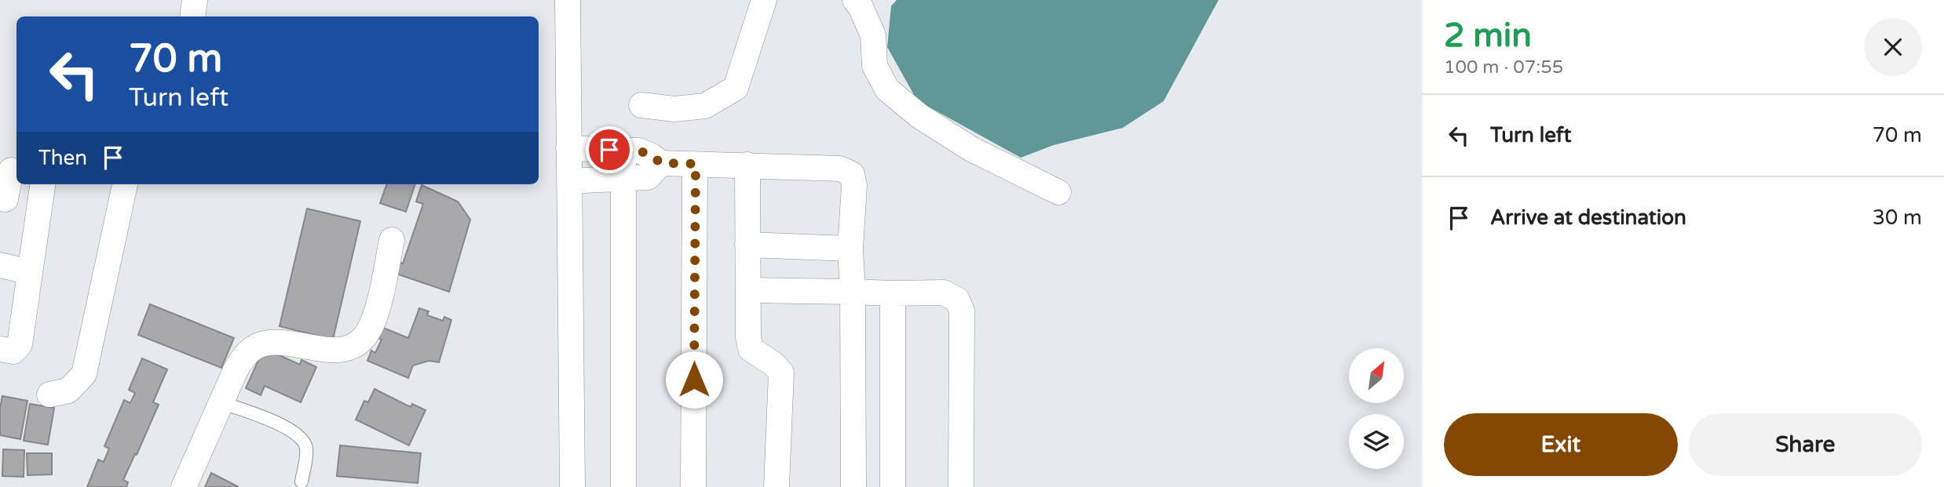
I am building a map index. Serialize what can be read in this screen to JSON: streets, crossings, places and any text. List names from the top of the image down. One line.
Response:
{"north":"top right","page":{"heading":["2 min","100 m · 07:55"],"turn":["70 m","Turn left"],"list":[{"name":"Turn left","value":"70 m"},{"name":"Arrive at destination","value":"30 m"}],"then":"Then","buttons":["Exit","Share"]}}
